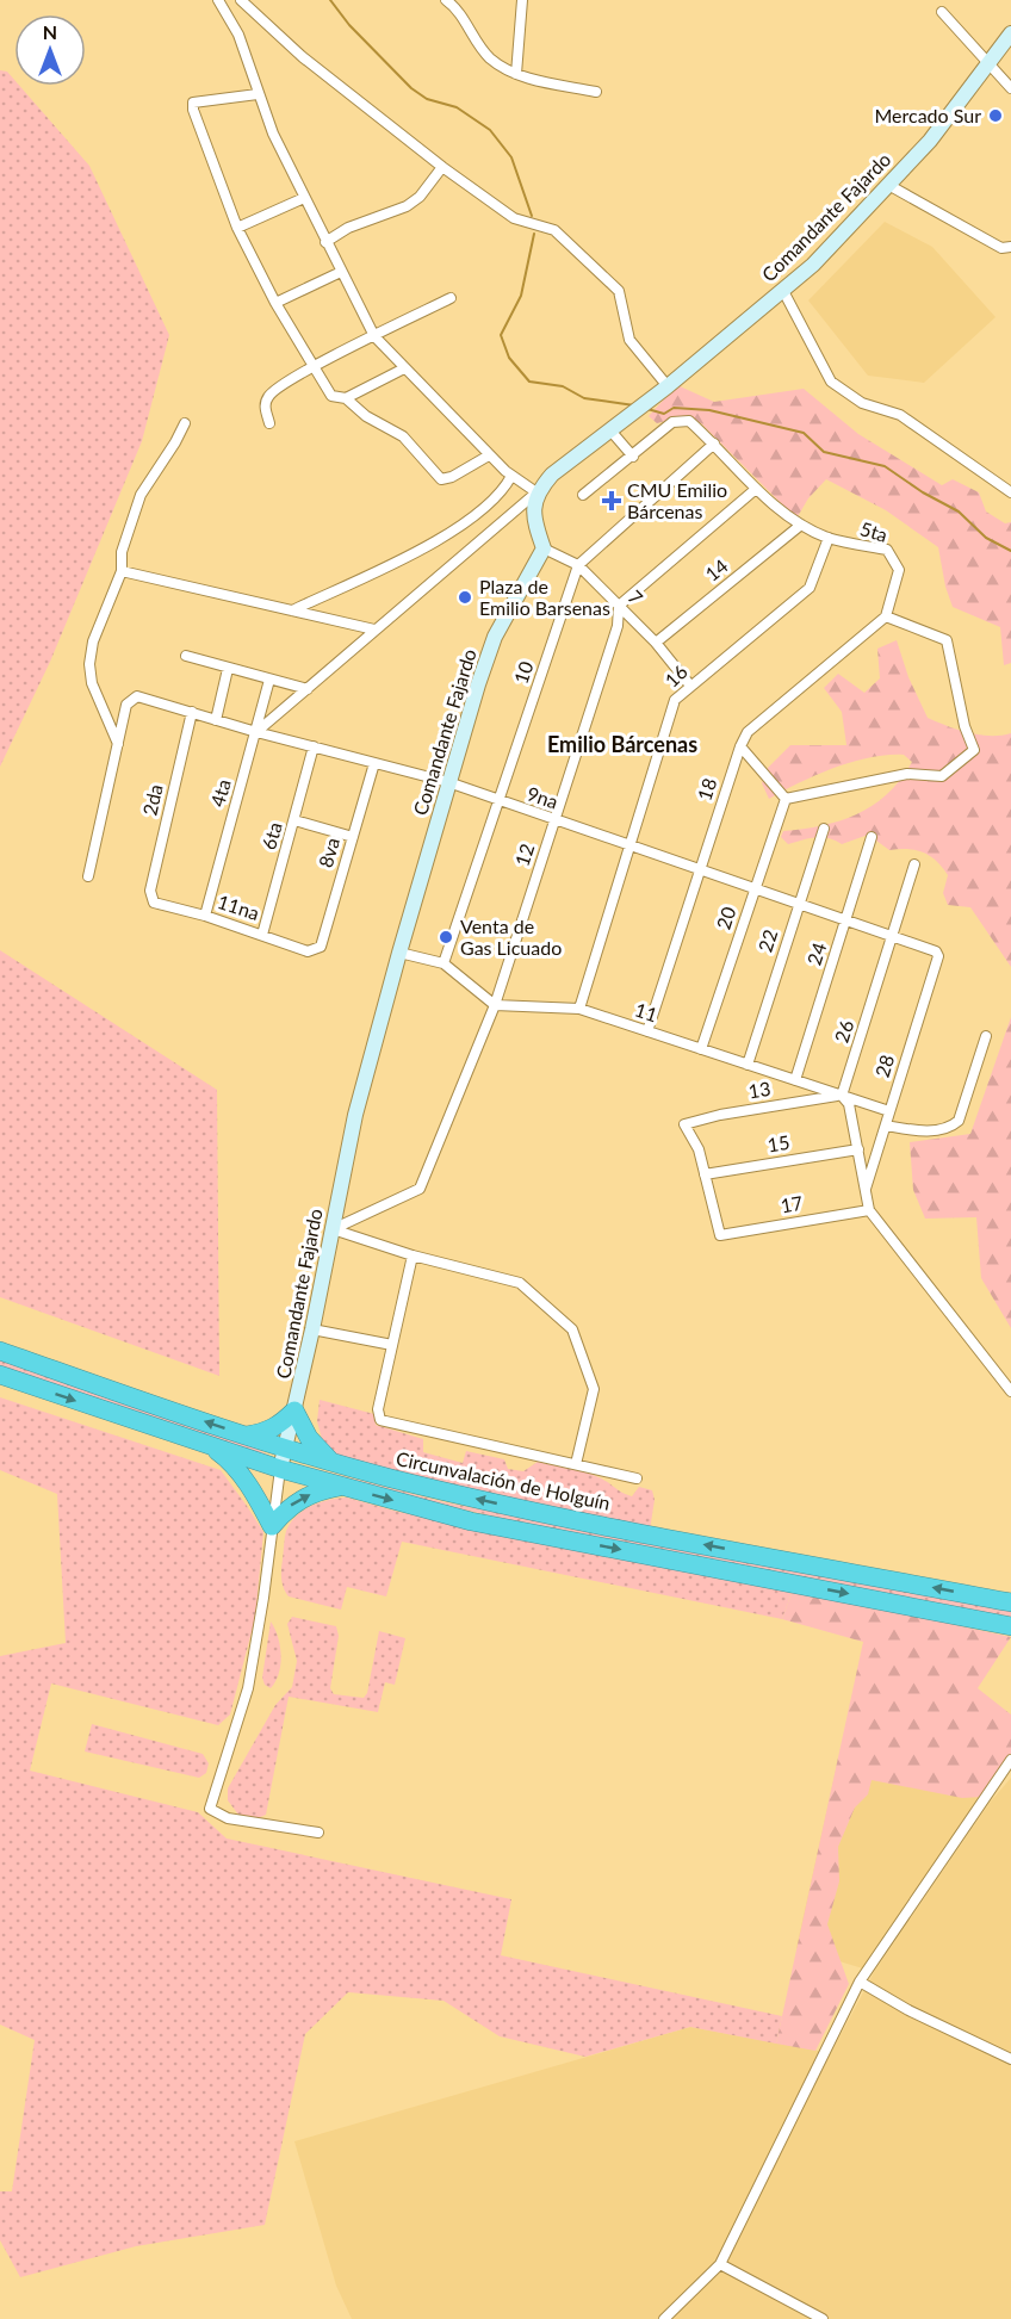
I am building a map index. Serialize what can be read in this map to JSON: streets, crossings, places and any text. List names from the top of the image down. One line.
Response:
{"streets":{"highway":["Circunvalación de Holguín"],"street":["Comandante Fajardo","5ta","14","7","10","16","18","4ta","9na","2da","6ta","8va","12","11na","20","22","24","11","26","28","13","15","17"]},"crossings":[["Comandante Fajardo","7"],["Comandante Fajardo","9na"],["Comandante Fajardo","12"],["Comandante Fajardo","Circunvalación de Holguín"],["5ta","14"],["5ta","10"],["5ta","16"],["5ta","18"],["14","7"],["7","10"],["7","16"],["7","12"],["10","9na"],["16","9na"],["16","11"],["18","9na"],["18","11"],["4ta","9na"],["4ta","11na"],["9na","2da"],["9na","6ta"],["9na","8va"],["9na","12"],["9na","20"],["9na","22"],["9na","24"],["9na","26"],["9na","28"],["2da","11na"],["6ta","11na"],["8va","11na"],["12","11"],["20","11"],["22","11"],["24","11"],["11","26"],["11","28"],["11","13"],["26","13"],["13","15"],["13","17"],["15","17"]],"districts":["Emilio Bárcenas"],"places":{"other":["Mercado Sur","Plaza de Emilio Barsenas","Venta de Gas Licuado"],"health":["CMU Emilio Bárcenas"]},"north":"top"}
